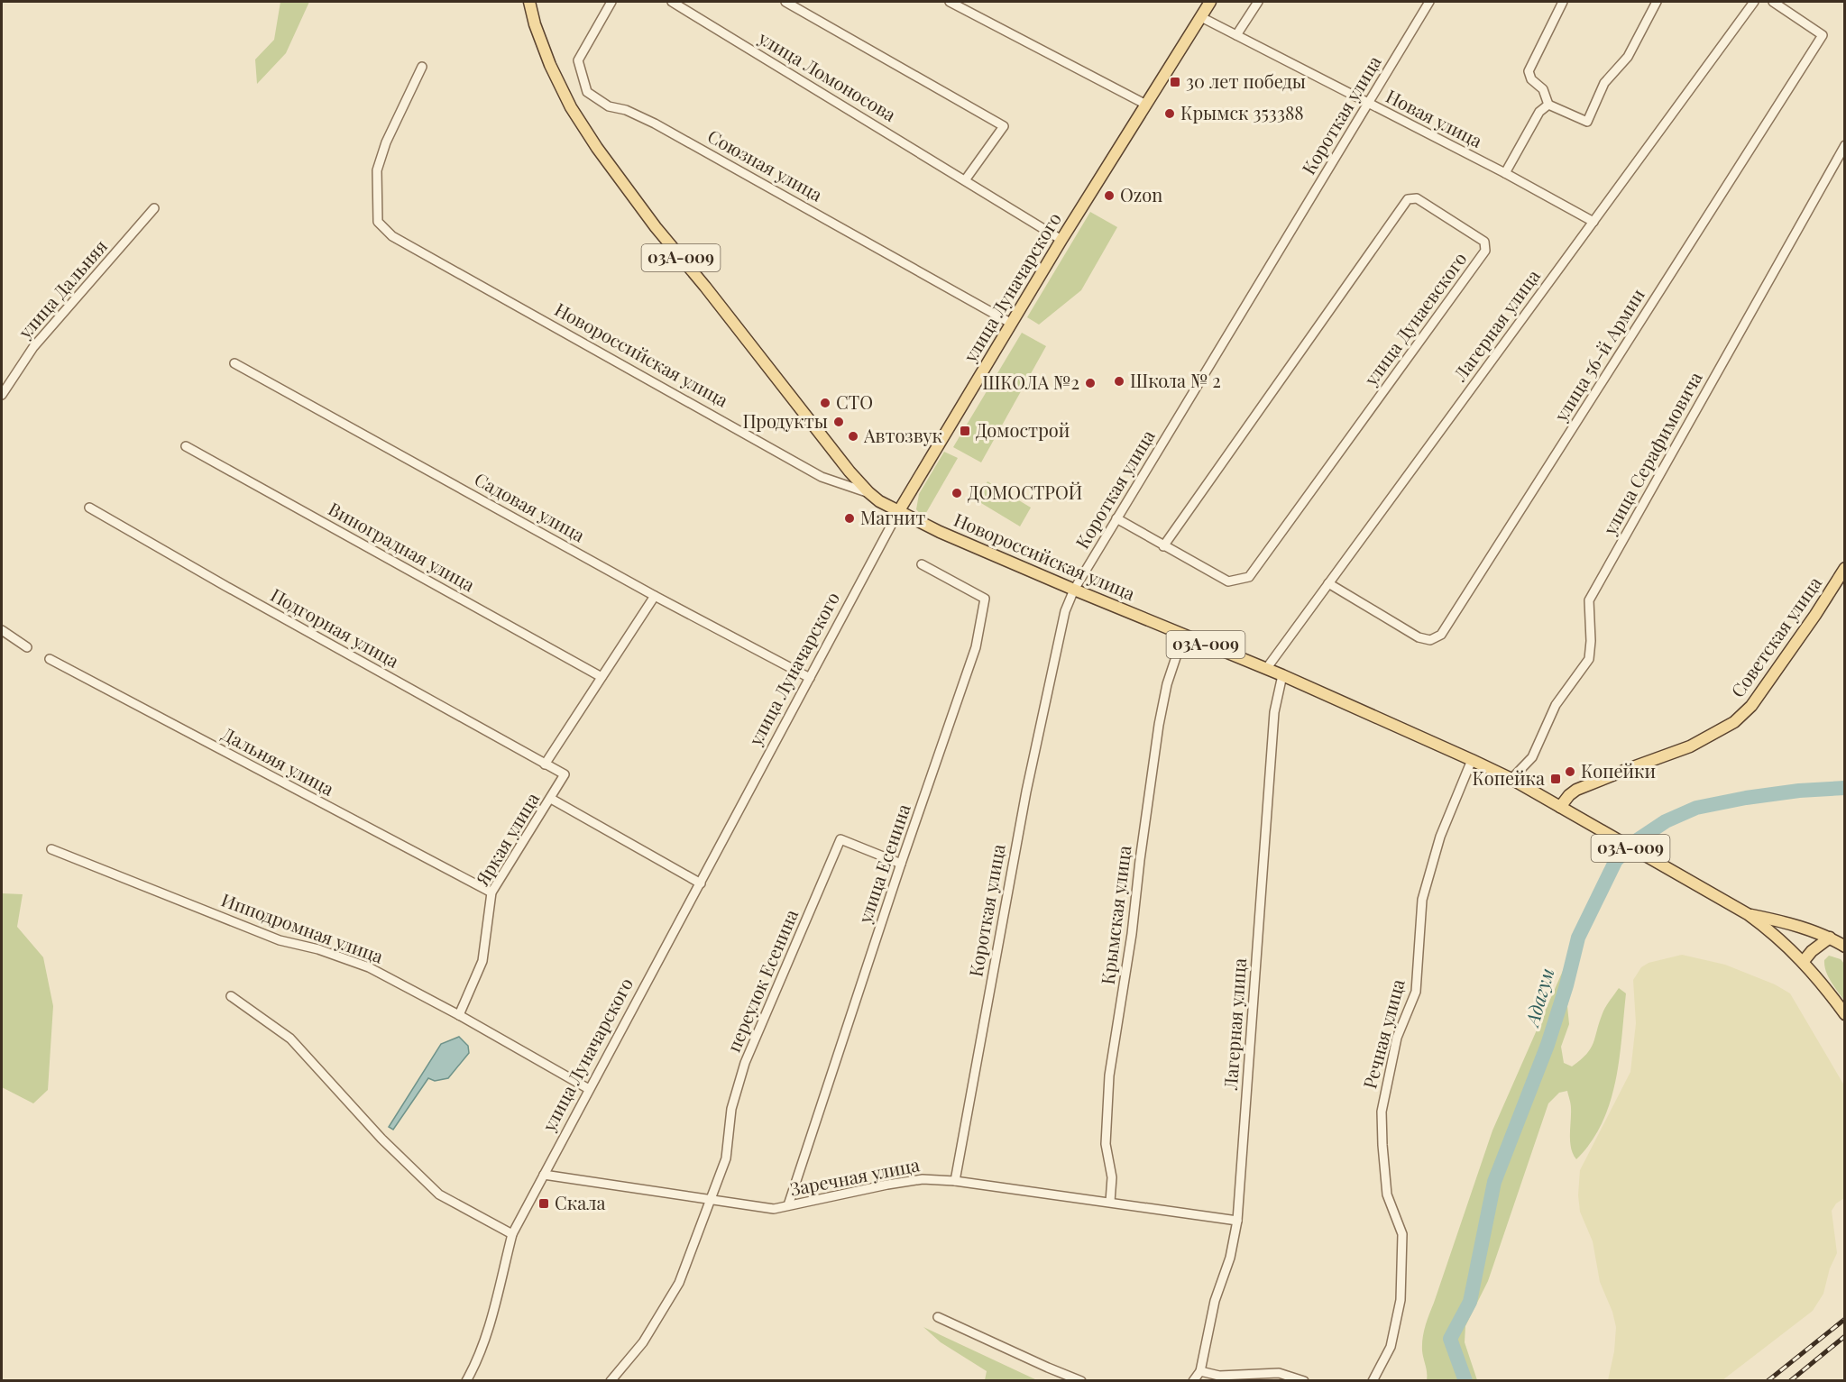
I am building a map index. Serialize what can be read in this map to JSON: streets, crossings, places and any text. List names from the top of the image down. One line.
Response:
{"streets":{"main road":["03А-009","улица Луначарского","Новороссийская улица","Советская улица"],"street":["улица Ломоносова","Короткая улица","Новая улица","Союзная улица","улица Дальняя","улица Дунаевского","Лагерная улица","улица 56-й Армии","улица Серафимовича","Садовая улица","Виноградная улица","Подгорная улица","Дальняя улица","Яркая улица","улица Есенина","Крымская улица","Ипподромная улица","переулок Есенина","Речная улица","Заречная улица"]},"crossings":[["улица Ломоносова","улица Луначарского"],["Короткая улица","Новая улица"],["Короткая улица","Новороссийская улица"],["Короткая улица","Заречная улица"],["Новая улица","улица Луначарского"],["Новая улица","Лагерная улица"],["Союзная улица","улица Луначарского"],["03А-009","Новороссийская улица"],["улица Луначарского","Новороссийская улица"],["улица Луначарского","Садовая улица"],["улица Луначарского","Ипподромная улица"],["улица Луначарского","Заречная улица"],["Лагерная улица","Новороссийская улица"],["Лагерная улица","улица 56-й Армии"],["Лагерная улица","Заречная улица"],["Новороссийская улица","улица Серафимовича"],["Новороссийская улица","Советская улица"],["Новороссийская улица","Крымская улица"],["Новороссийская улица","Речная улица"],["Подгорная улица","Яркая улица"],["Дальняя улица","Яркая улица"],["Яркая улица","Ипподромная улица"],["улица Есенина","переулок Есенина"],["улица Есенина","Заречная улица"],["Крымская улица","Заречная улица"],["переулок Есенина","Заречная улица"]],"water":["Адагум"],"places":{"transit":["30 лет победы","Домострой","Копейка","Скала"],"other":["Крымск 353388","Ozon","Школа № 2","ШКОЛА №2","СТО","Продукты","Автозвук","ДОМОСТРОЙ","Магнит","Копейки"]}}
